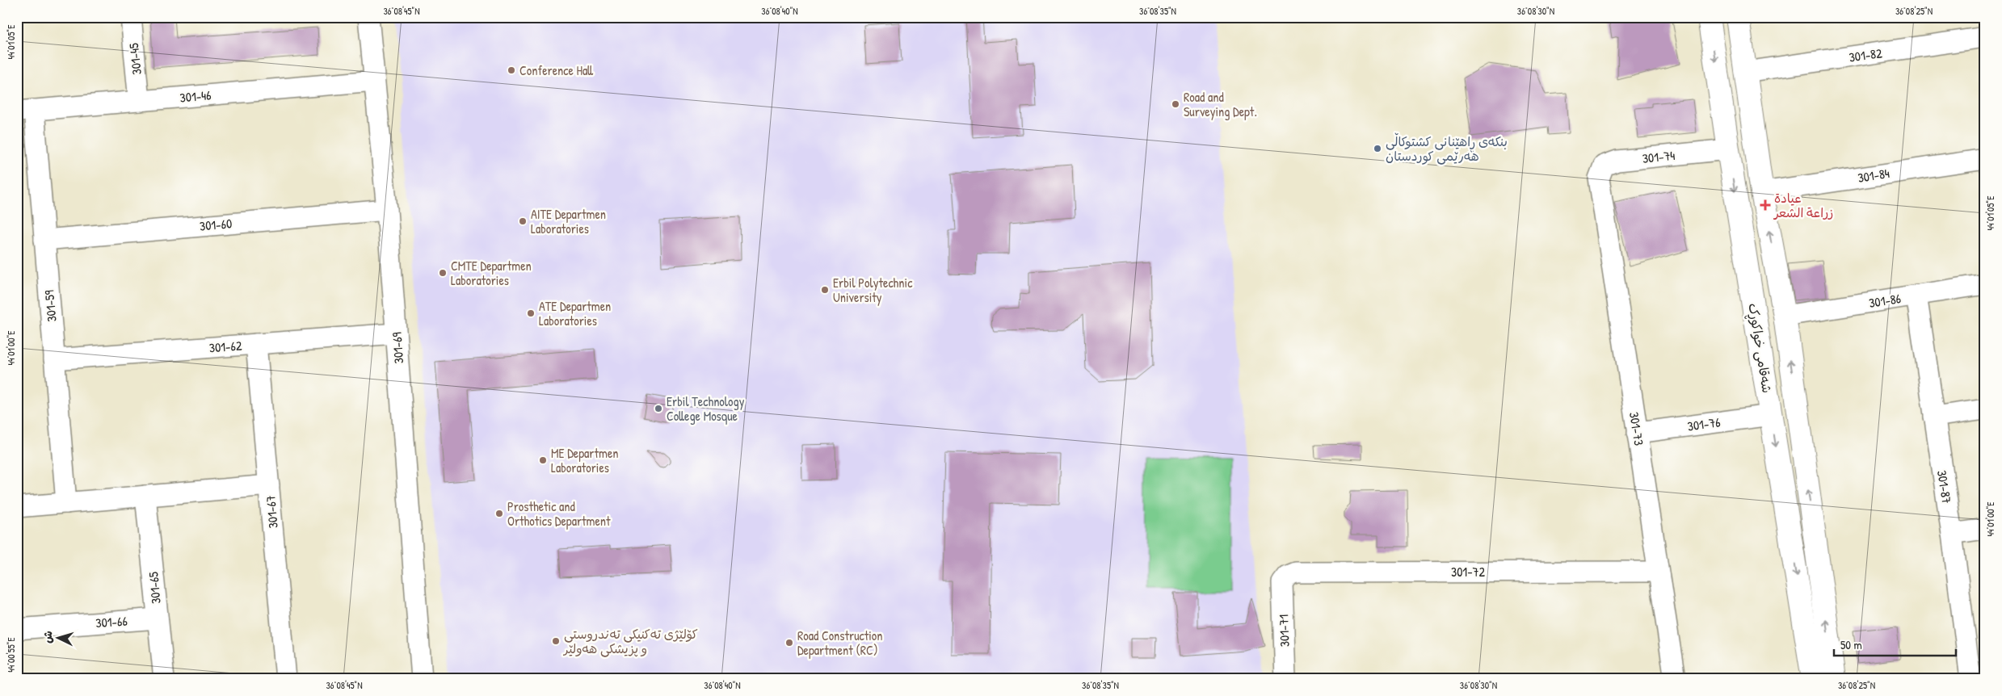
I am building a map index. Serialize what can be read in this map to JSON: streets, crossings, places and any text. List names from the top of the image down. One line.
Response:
{"streets":{"main road":["شەقامی خواکوڕک"],"street":["301-82","301-45","301-46","301-74","301-84","301-60","301-86","301-59","301-62","301-69","301-76","301-73","301-87","301-67","301-72","301-65","301-66","301-71"]},"crossings":[["301-82","شەقامی خواکوڕک"],["301-45","301-46"],["301-46","301-59"],["301-46","301-69"],["301-74","شەقامی خواکوڕک"],["301-74","301-73"],["301-84","شەقامی خواکوڕک"],["301-60","301-59"],["301-60","301-69"],["301-86","شەقامی خواکوڕک"],["301-86","301-87"],["301-59","301-62"],["301-62","301-69"],["301-62","301-67"],["شەقامی خواکوڕک","301-76"],["301-76","301-73"],["301-73","301-72"],["301-72","301-71"],["301-65","301-66"]],"places":{"other":["Conference Hall","Road and Surveying Dept.","بنکەی ڕاهێنانی کشتوکاڵی هەرێمی کوردستان","AITE Departmen Laboratories","CMTE Departmen Laboratories","Erbil Polytechnic University","ATE Departmen Laboratories","Erbil Technology College Mosque","ME Departmen Laboratories","Prosthetic and Orthotics Department","کۆلێژی تەکنیکی تەندروستی و پزیشکی هەولێر","Road Construction Department (RC)"],"health":["عيادة زراعة الشعر"]},"scale_bar":"50 m","north":"left","coordinates":["36°08'45\"N","36°08'40\"N","36°08'35\"N","36°08'30\"N","36°08'25\"N","44°01'05\"E","44°01'00\"E","44°00'55\"E"]}
